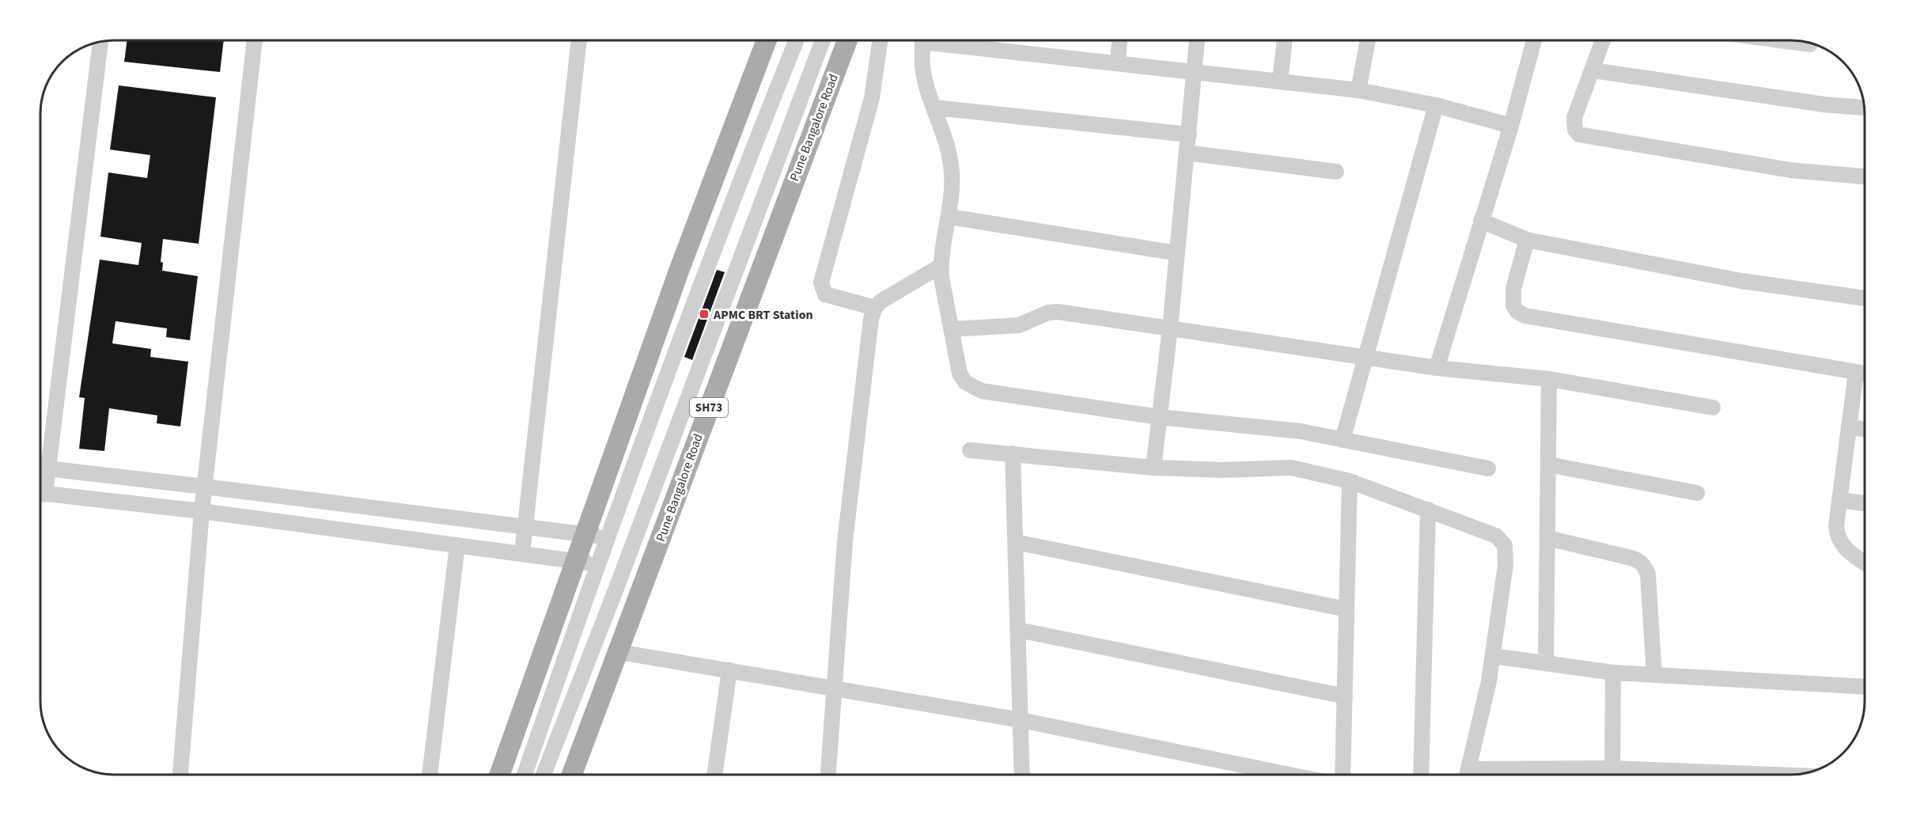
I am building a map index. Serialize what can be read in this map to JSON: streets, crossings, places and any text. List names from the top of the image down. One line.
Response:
{"streets":{"main road":["Pune Bangalore Road","SH73"]},"places":{"transit":["APMC BRT Station"]}}
